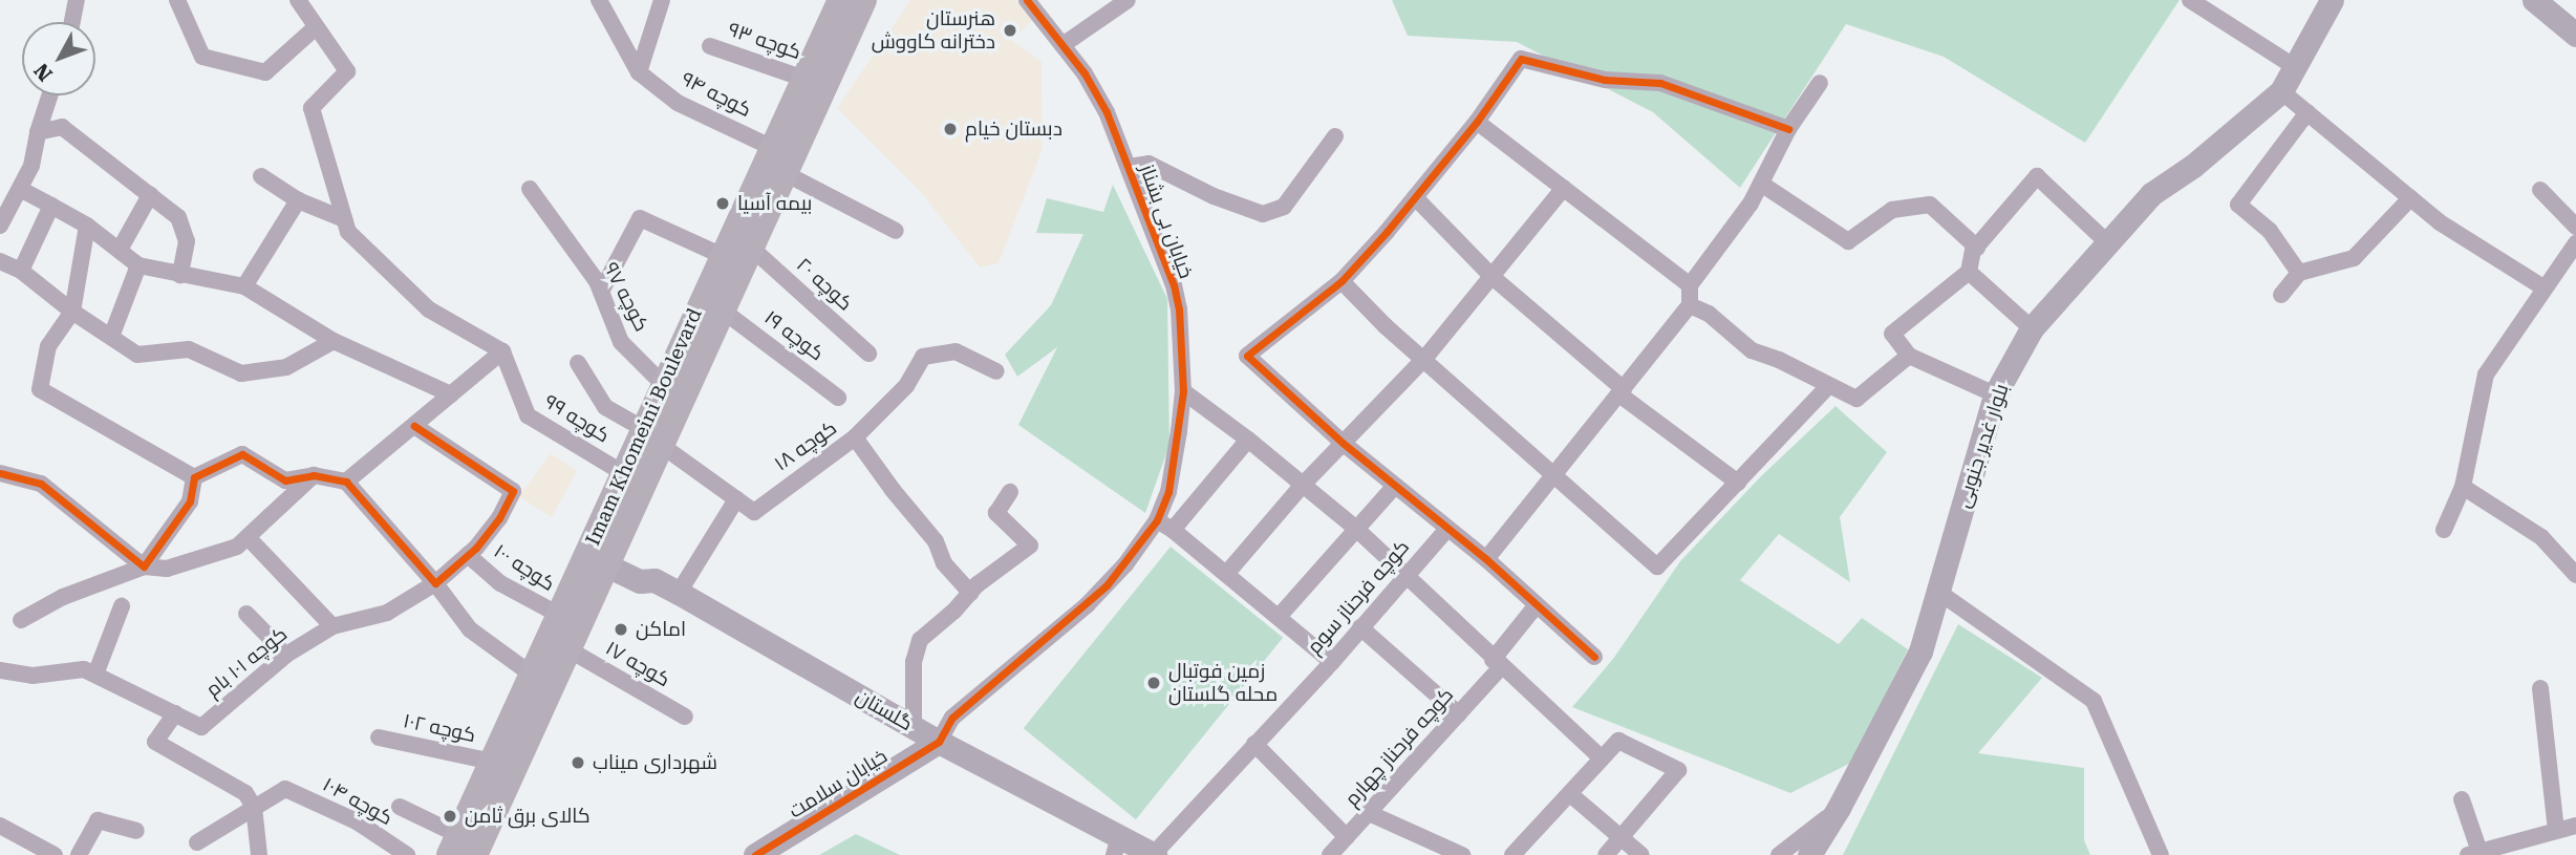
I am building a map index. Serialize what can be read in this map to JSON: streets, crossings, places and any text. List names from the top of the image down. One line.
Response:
{"streets":{"main road":["Imam Khomeini Boulevard","بلوار غدیر جنوبی","گلستان","خیابان سلامت"],"street":["کوچه ۹۳","کوچه ۹۴","خیابان بی بشناز","کوچه ۲۰","کوچه ۹۷","کوچه ۱۹","کوچه ۹۹","کوچه ۱۸","کوچه ۱۰۰","کوچه فرحناز سوم","کوچه ۱۰۱ بام","کوچه ۱۷","کوچه ۱۰۲","کوچه فرحناز چهارم","کوچه ۱۰۴"]},"crossings":[["کوچه ۹۳","Imam Khomeini Boulevard"],["کوچه ۹۴","Imam Khomeini Boulevard"],["خیابان بی بشناز","گلستان"],["خیابان بی بشناز","خیابان سلامت"],["کوچه ۲۰","Imam Khomeini Boulevard"],["کوچه ۹۷","Imam Khomeini Boulevard"],["کوچه ۱۹","Imam Khomeini Boulevard"],["کوچه ۹۹","Imam Khomeini Boulevard"],["Imam Khomeini Boulevard","کوچه ۱۸"],["Imam Khomeini Boulevard","کوچه ۱۰۰"],["Imam Khomeini Boulevard","کوچه ۱۷"],["Imam Khomeini Boulevard","گلستان"],["Imam Khomeini Boulevard","کوچه ۱۰۲"],["کوچه ۱۰۰","کوچه ۱۰۱ بام"],["کوچه فرحناز سوم","گلستان"],["گلستان","خیابان سلامت"]],"places":["هنرستان دخترانه کاووش","دبستان خیام","بیمه آسیا","اماکن","زمین فوتبال محله گلستان","شهرداری میناب","کالای برق ثامن"],"north":"bottom left"}
